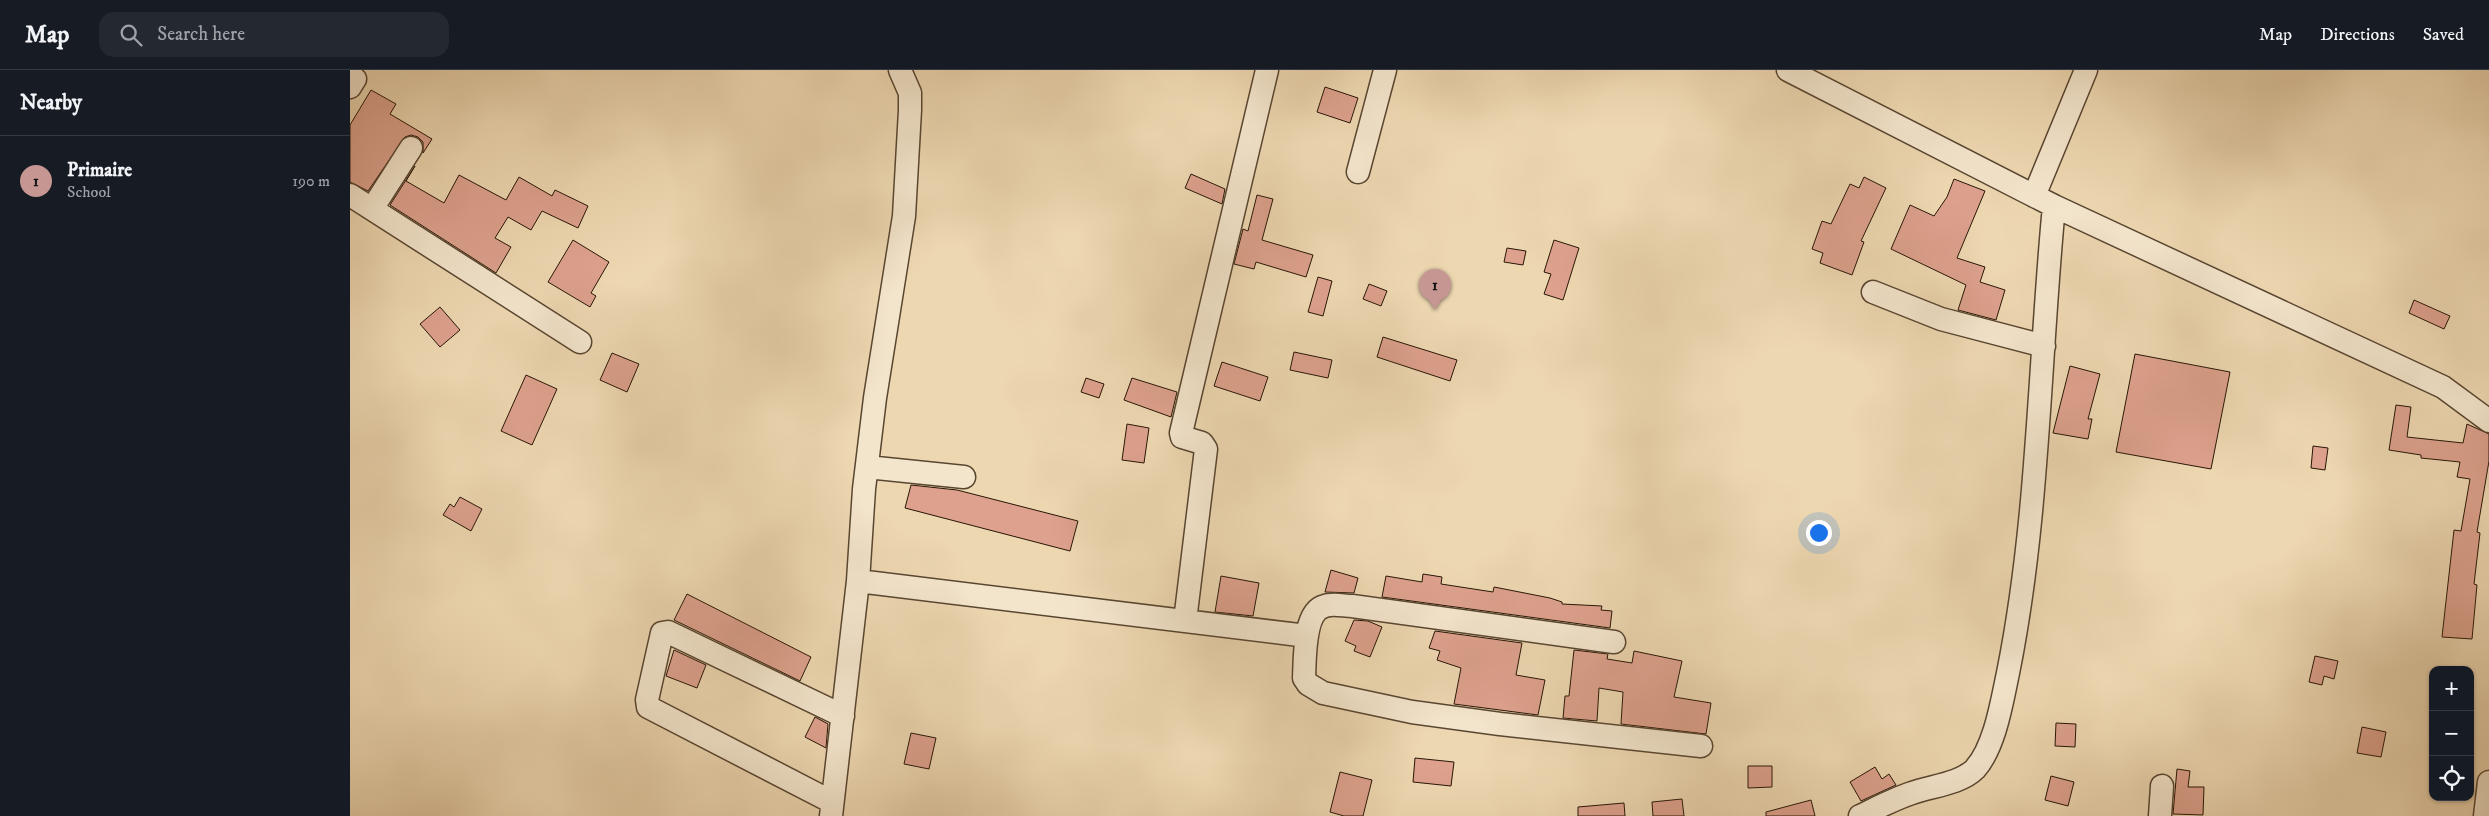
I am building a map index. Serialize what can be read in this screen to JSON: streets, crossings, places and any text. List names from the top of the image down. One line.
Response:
{"page":{"header":"Map","search":"Search here","nav":["Map","Directions","Saved"],"heading":"Nearby","list":[{"mark":"1","name":"Primaire","note":"School","value":"190 m"}],"pins":"1","map_buttons":["+","−"]}}
